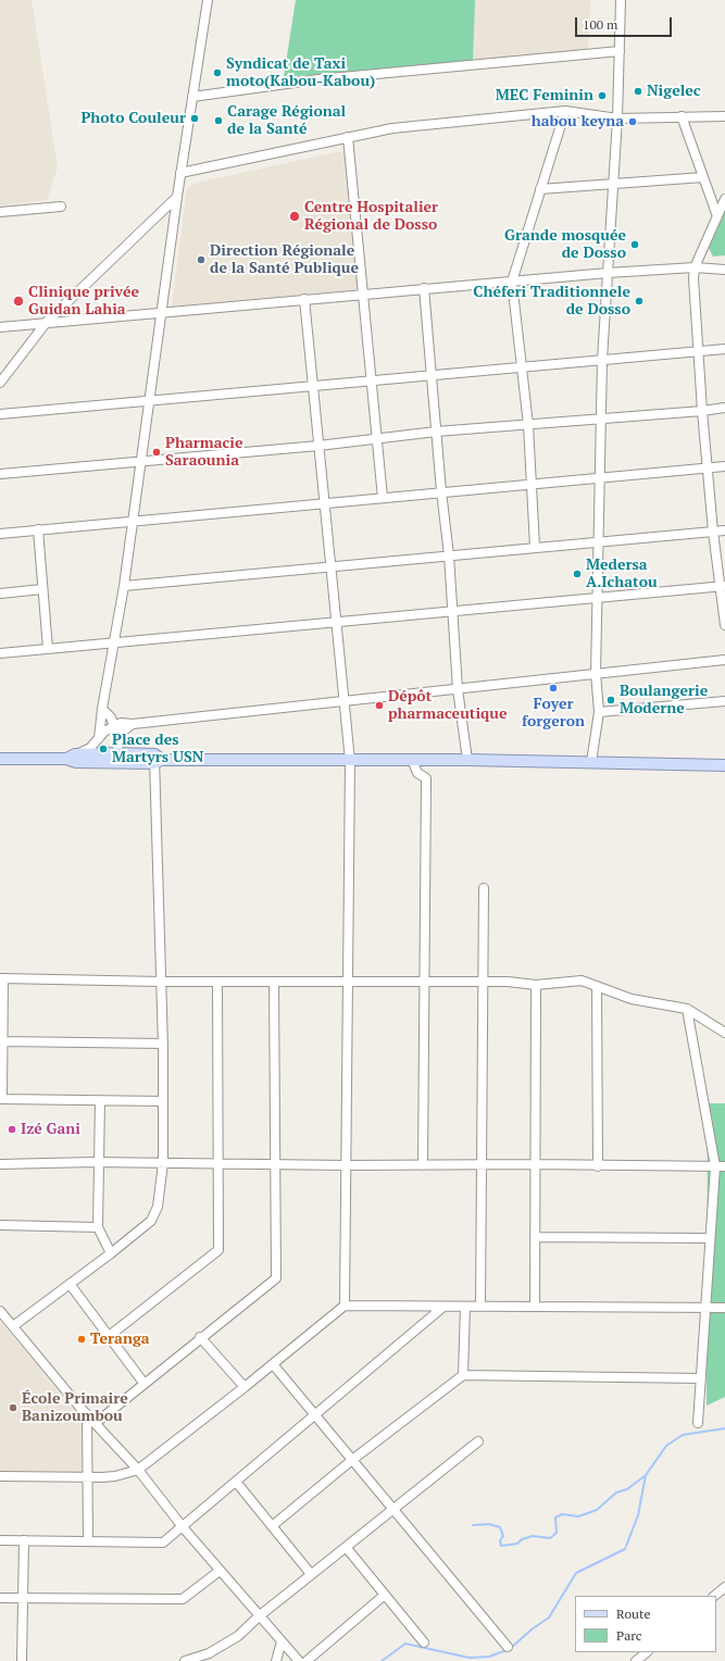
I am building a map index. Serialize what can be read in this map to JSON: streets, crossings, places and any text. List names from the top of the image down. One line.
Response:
{"places":["Syndicat de Taxi moto(Kabou-Kabou)","Nigelec","MEC Feminin","Photo Couleur","Carage Régional de la Santé","habou keyna","Centre Hospitalier Régional de Dosso","Grande mosquée de Dosso","Direction Régionale de la Santé Publique","Clinique privée Guidan Lahia","Chéferi Traditionnele de Dosso","Pharmacie Saraounia","Medersa A.Ichatou","Foyer forgeron","Boulangerie Moderne","Dépôt pharmaceutique","Place des Martyrs USN","Izé Gani","Teranga","École Primaire Banizoumbou"],"legend":["Route","Parc"],"scale_bar":"100 m"}
